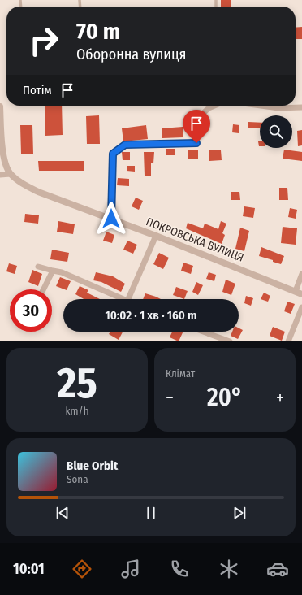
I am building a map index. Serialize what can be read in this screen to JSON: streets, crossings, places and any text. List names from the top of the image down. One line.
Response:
{"streets":{"street":["ПОКРОВСЬКА ВУЛИЦЯ"]},"page":{"turn":["70 m","Оборонна вулиця"],"then":"Потім","limit":"30","trip":"10:02 · 1 хв · 160 m","tile":[["25","km/h"],"Клімат"],"heat":["−","20°","+"],"song":["Blue Orbit","Sona"],"tabs":"10:01"}}
